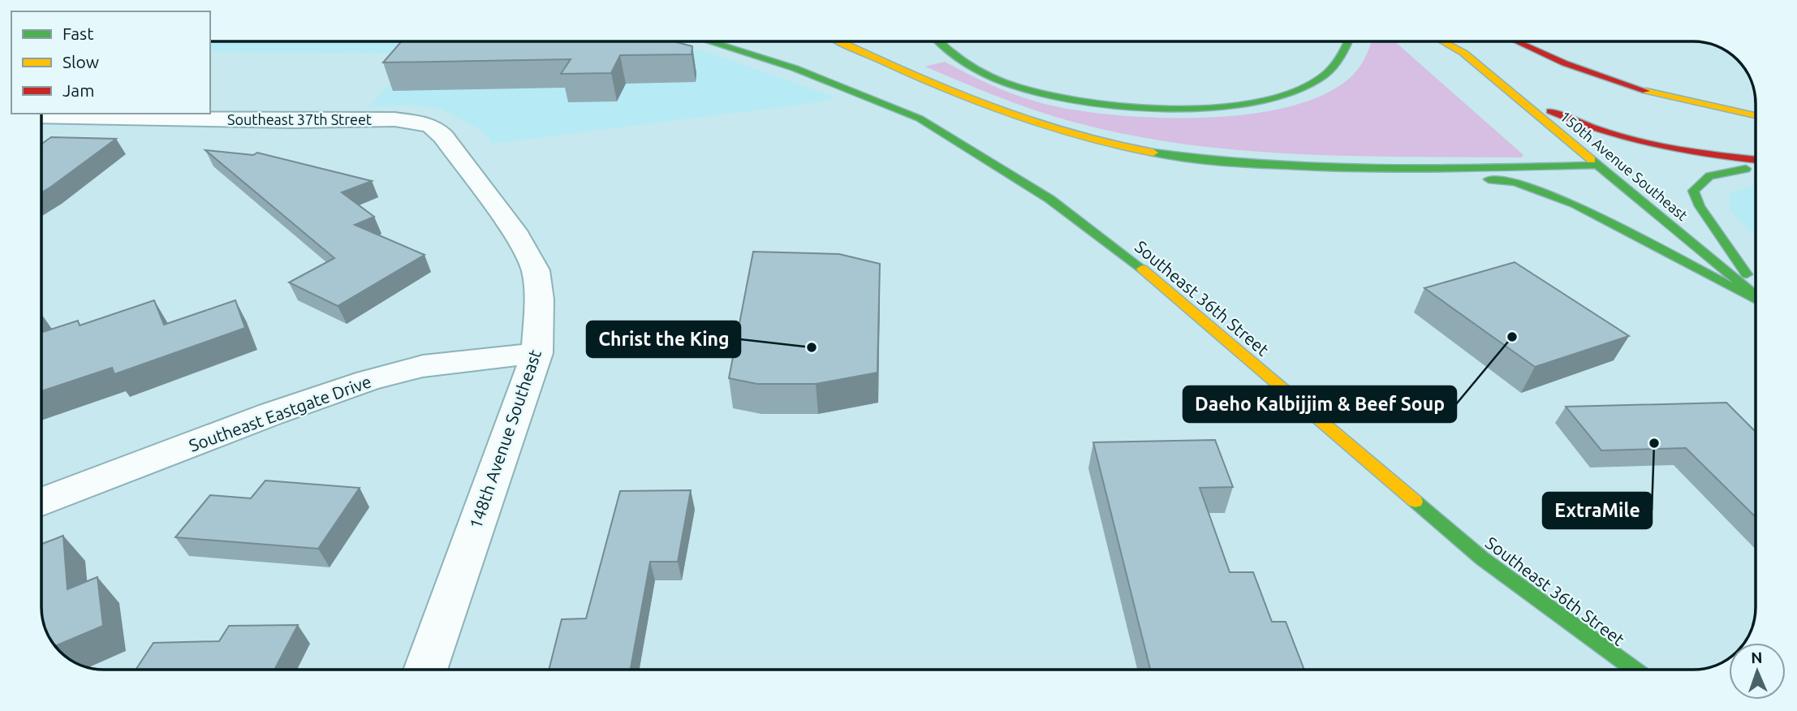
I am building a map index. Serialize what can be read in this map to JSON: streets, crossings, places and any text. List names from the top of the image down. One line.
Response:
{"streets":{"main road":["150th Avenue Southeast","Southeast 36th Street"],"street":["Southeast 37th Street","Southeast Eastgate Drive","148th Avenue Southeast"]},"crossings":[["Southeast 37th Street","148th Avenue Southeast"],["Southeast Eastgate Drive","148th Avenue Southeast"]],"places":["Daeho Kalbijjim & Beef Soup","Christ the King","ExtraMile"],"legend":["Fast","Slow","Jam"],"north":"top"}
